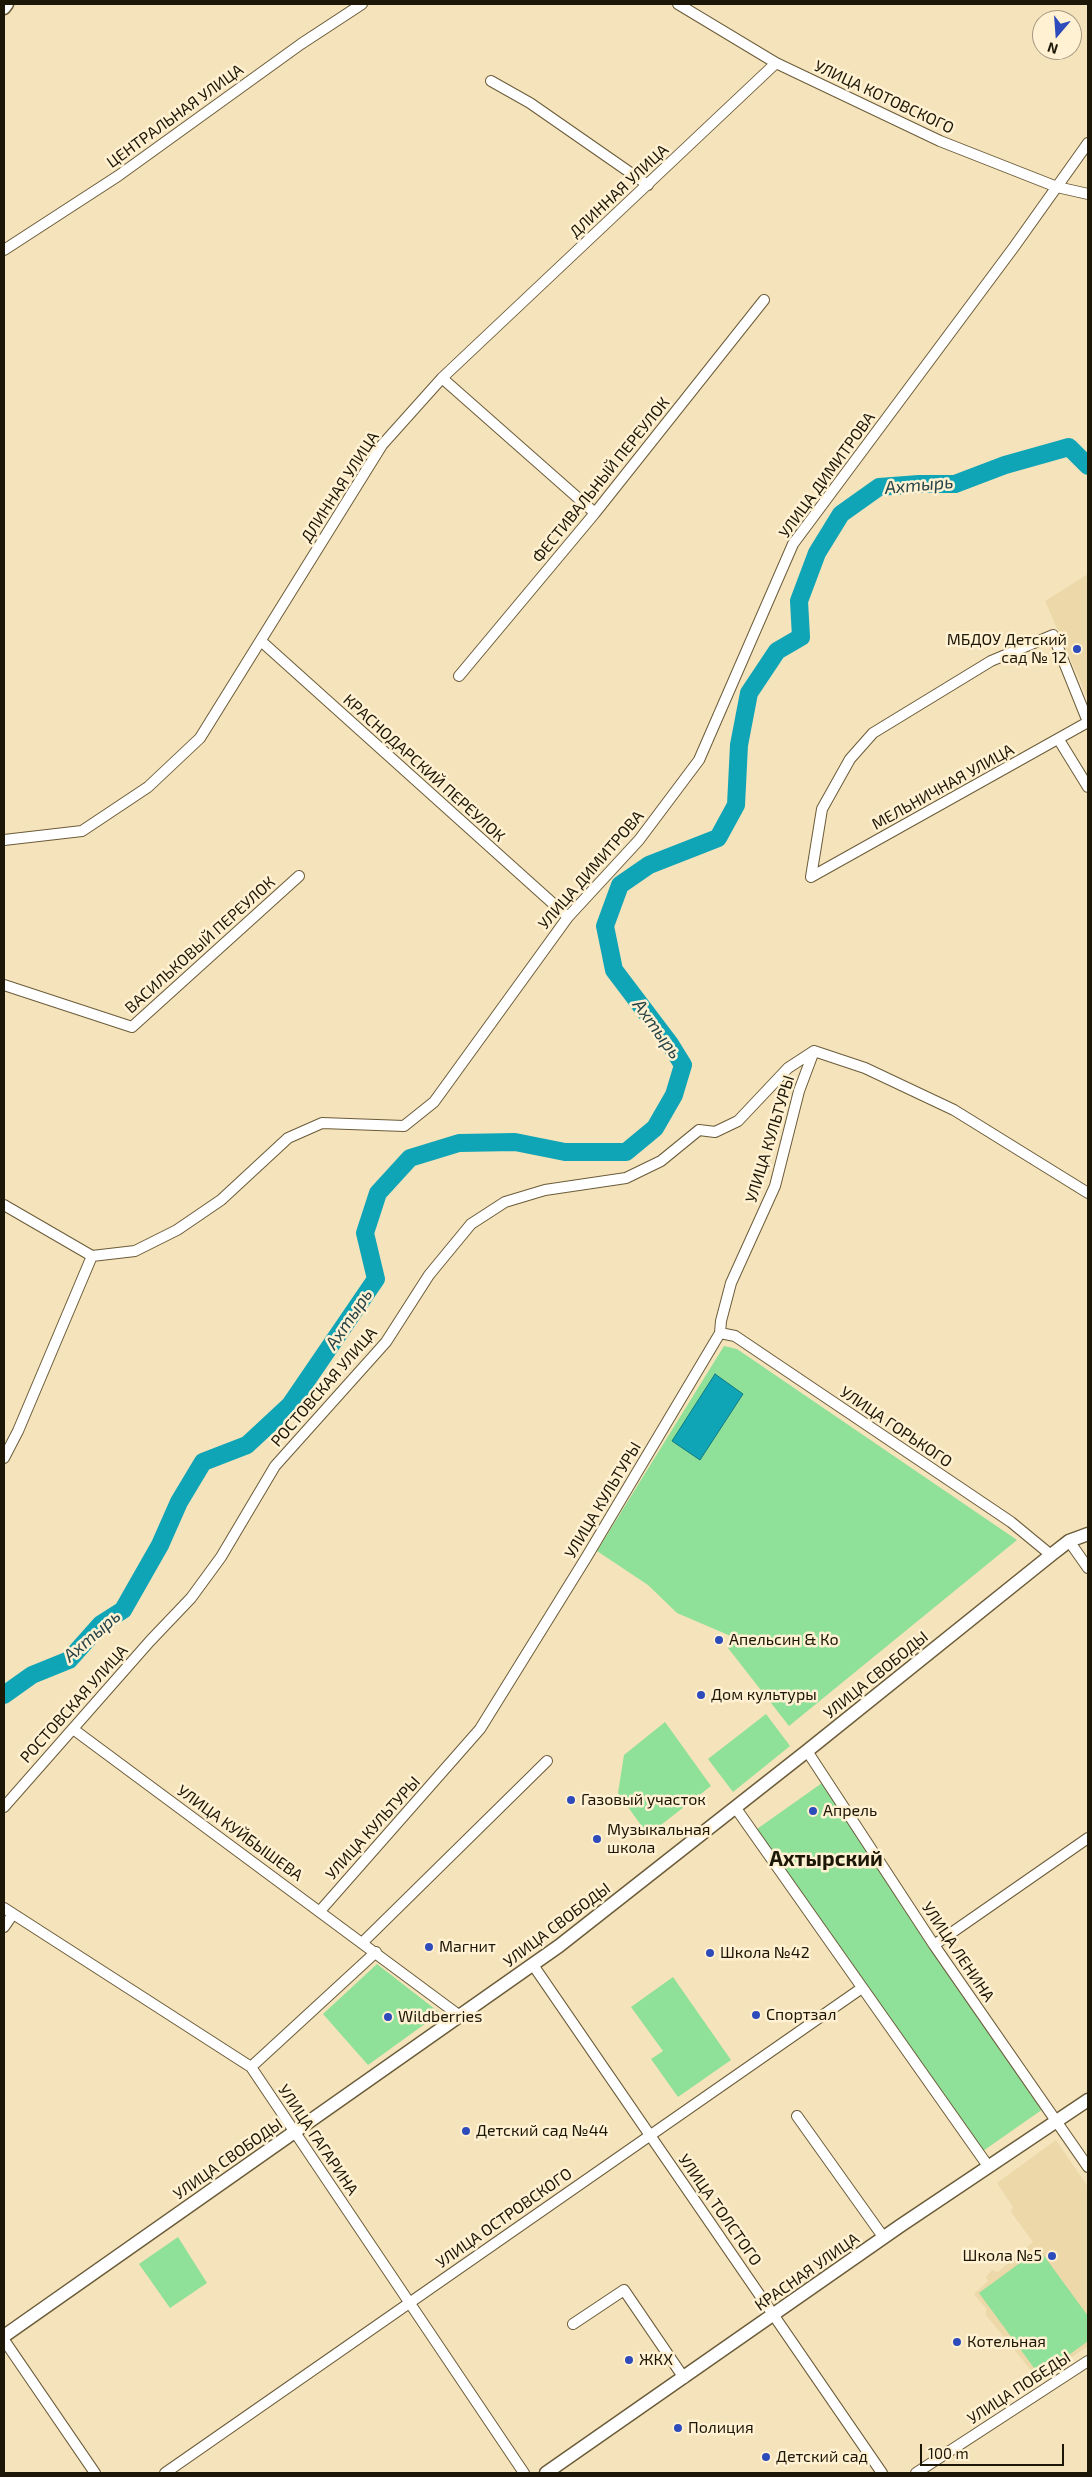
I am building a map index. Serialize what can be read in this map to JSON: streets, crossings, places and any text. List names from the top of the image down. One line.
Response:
{"streets":{"street":["УЛИЦА КОТОВСКОГО","ЦЕНТРАЛЬНАЯ УЛИЦА","ДЛИННАЯ УЛИЦА","УЛИЦА ДИМИТРОВА","ФЕСТИВАЛЬНЫЙ ПЕРЕУЛОК","КРАСНОДАРСКИЙ ПЕРЕУЛОК","МЕЛЬНИЧНАЯ УЛИЦА","ВАСИЛЬКОВЫЙ ПЕРЕУЛОК","УЛИЦА КУЛЬТУРЫ","РОСТОВСКАЯ УЛИЦА","УЛИЦА ГОРЬКОГО","УЛИЦА СВОБОДЫ","УЛИЦА КУЙБЫШЕВА","УЛИЦА ЛЕНИНА","УЛИЦА ГАГАРИНА","УЛИЦА ТОЛСТОГО","УЛИЦА ОСТРОВСКОГО","КРАСНАЯ УЛИЦА","УЛИЦА ПОБЕДЫ"]},"crossings":[["УЛИЦА КОТОВСКОГО","ДЛИННАЯ УЛИЦА"],["УЛИЦА КОТОВСКОГО","УЛИЦА ДИМИТРОВА"],["ДЛИННАЯ УЛИЦА","КРАСНОДАРСКИЙ ПЕРЕУЛОК"],["УЛИЦА ДИМИТРОВА","КРАСНОДАРСКИЙ ПЕРЕУЛОК"],["УЛИЦА КУЛЬТУРЫ","РОСТОВСКАЯ УЛИЦА"],["УЛИЦА КУЛЬТУРЫ","УЛИЦА ГОРЬКОГО"],["УЛИЦА КУЛЬТУРЫ","УЛИЦА КУЙБЫШЕВА"],["РОСТОВСКАЯ УЛИЦА","УЛИЦА КУЙБЫШЕВА"],["УЛИЦА ГОРЬКОГО","УЛИЦА СВОБОДЫ"],["УЛИЦА СВОБОДЫ","УЛИЦА КУЙБЫШЕВА"],["УЛИЦА СВОБОДЫ","УЛИЦА ЛЕНИНА"],["УЛИЦА СВОБОДЫ","УЛИЦА ГАГАРИНА"],["УЛИЦА СВОБОДЫ","УЛИЦА ТОЛСТОГО"],["УЛИЦА ЛЕНИНА","КРАСНАЯ УЛИЦА"],["УЛИЦА ГАГАРИНА","УЛИЦА ОСТРОВСКОГО"],["УЛИЦА ТОЛСТОГО","УЛИЦА ОСТРОВСКОГО"],["УЛИЦА ТОЛСТОГО","КРАСНАЯ УЛИЦА"]],"districts":["Ахтырский"],"water":["Ахтырь"],"places":["МБДОУ Детский сад № 12","Апельсин & Ко","Дом культуры","Газовый участок","Апрель","Музыкальная школа","Магнит","Школа №42","Спортзал","Wildberries","Детский сад №44","Школа №5","Котельная","ЖКХ","Полиция","Детский сад"],"scale_bar":"100 m","north":"bottom"}
